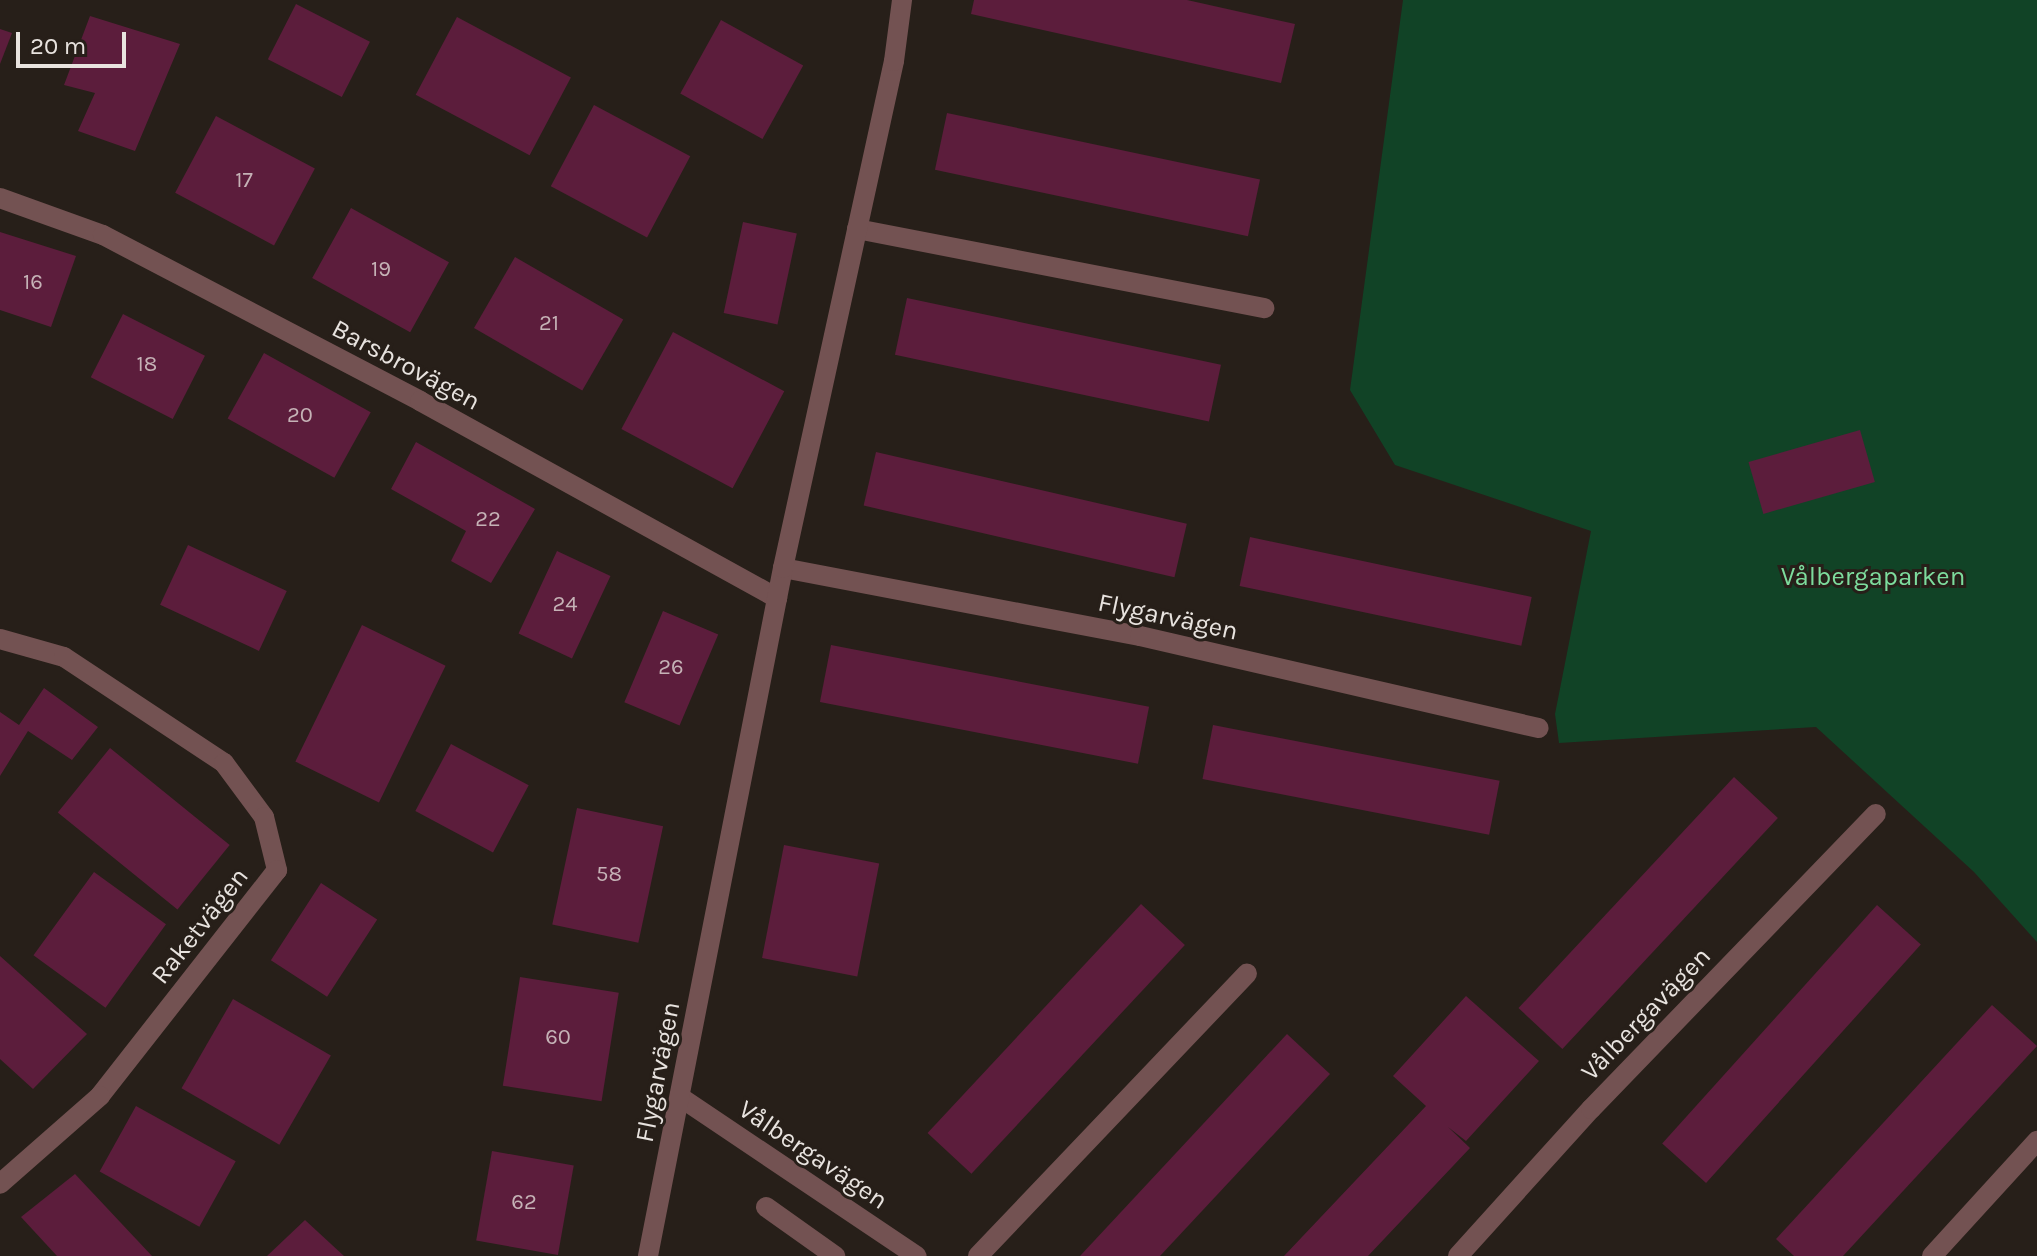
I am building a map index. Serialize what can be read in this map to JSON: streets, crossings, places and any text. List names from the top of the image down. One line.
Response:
{"streets":{"street":["Barsbrovägen","Flygarvägen","Raketvägen","Vålbergavägen"]},"crossings":[["Barsbrovägen","Flygarvägen"],["Flygarvägen","Vålbergavägen"]],"parks":["Vålbergaparken"],"house_numbers":["17","19","16","21","18","20","22","24","26","58","60","62"],"scale_bar":"20 m"}
